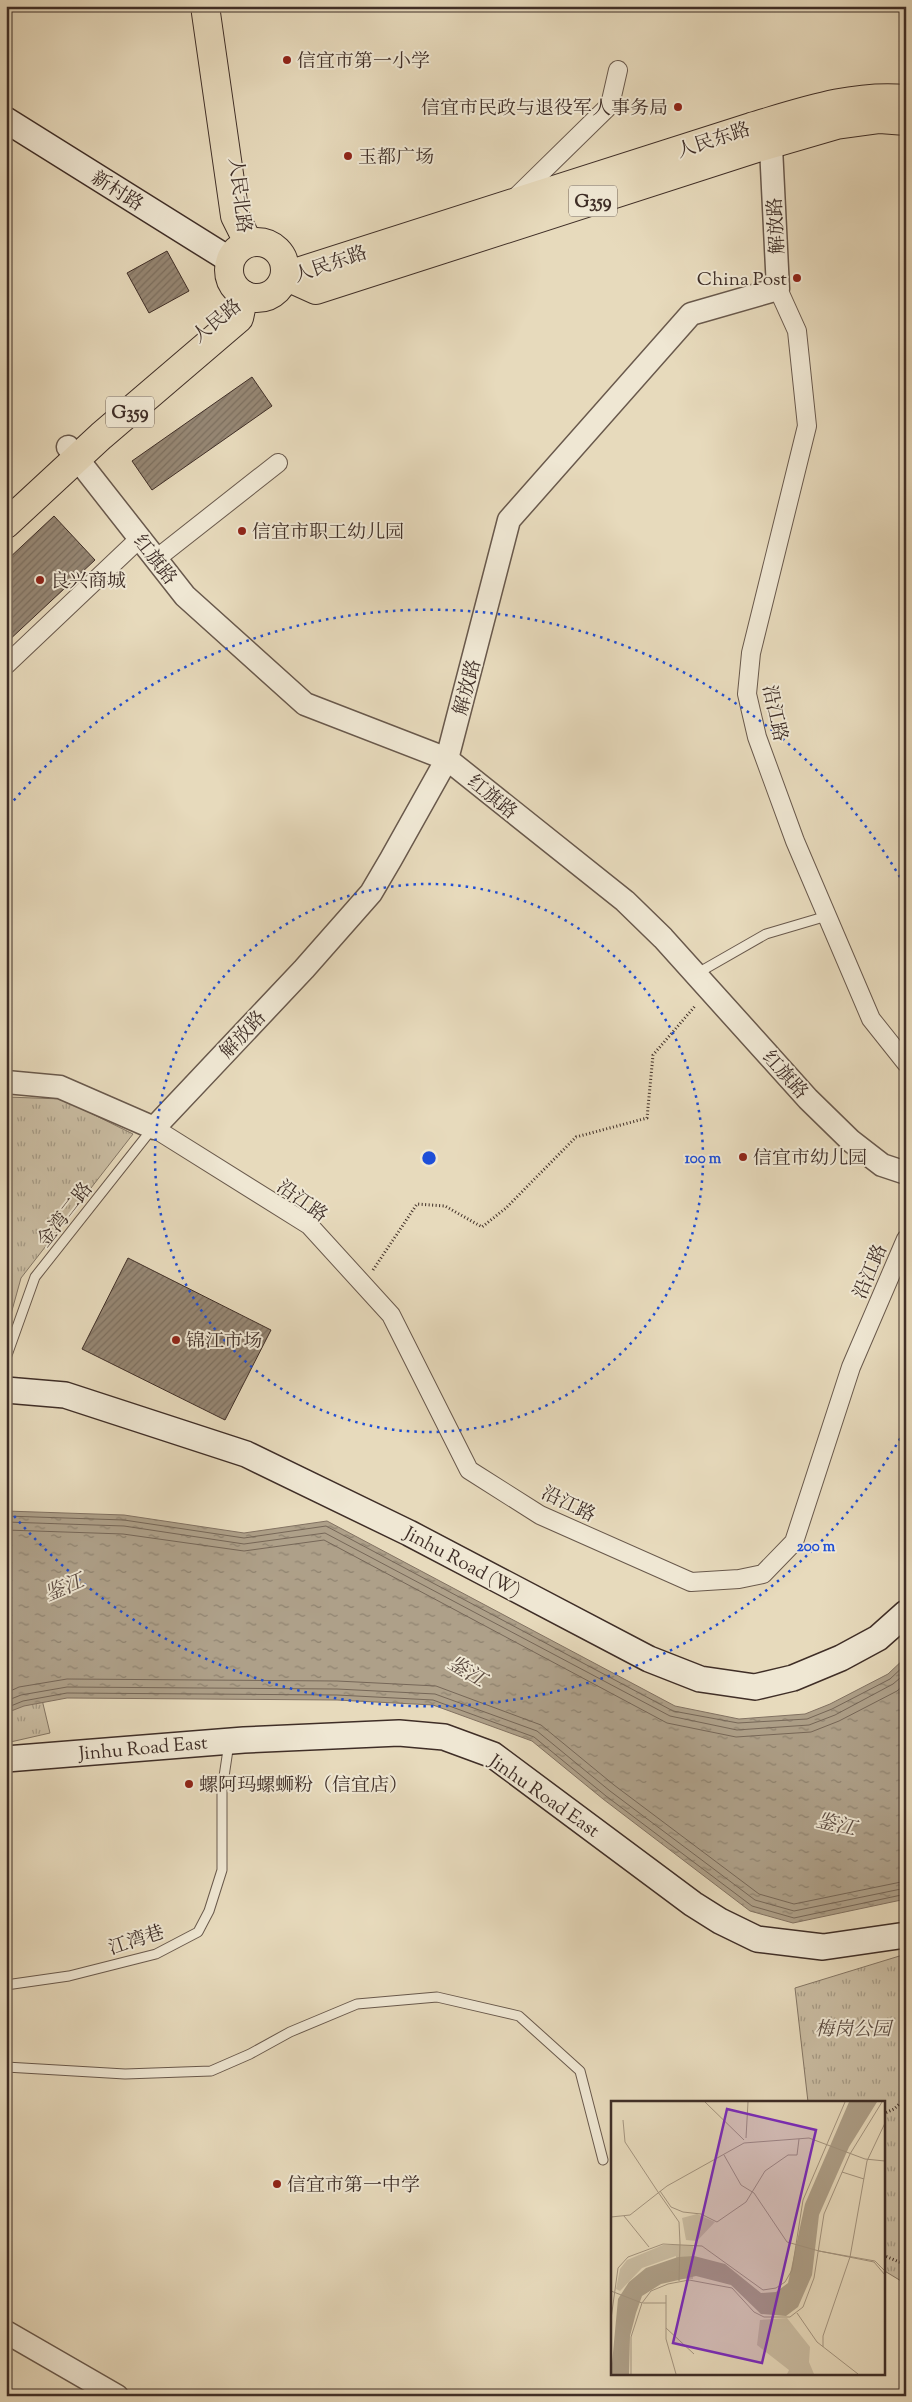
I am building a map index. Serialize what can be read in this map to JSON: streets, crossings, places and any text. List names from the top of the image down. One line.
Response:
{"streets":{"main road":["人民东路","新村路","人民北路","G359","人民路","Jinhu Road (W)","Jinhu Road East"],"street":["解放路","红旗路","沿江路"],"lane":["金湾二路","江湾巷"]},"crossings":[["人民东路","新村路"],["人民东路","人民北路"],["人民东路","解放路"],["人民东路","人民路"],["新村路","人民北路"],["新村路","人民路"],["人民北路","人民路"],["解放路","红旗路"],["解放路","沿江路"],["解放路","金湾二路"],["人民路","红旗路"],["沿江路","金湾二路"],["Jinhu Road East","江湾巷"]],"water":["鉴江"],"parks":["梅岗公园"],"places":["信宜市第一小学","信宜市民政与退役军人事务局","玉都广场","China Post","信宜市职工幼儿园","良兴商城","信宜市幼儿园","锦江市场","螺阿玛螺蛳粉（信宜店）","信宜市第一中学"],"rings":["100 m","200 m"]}
